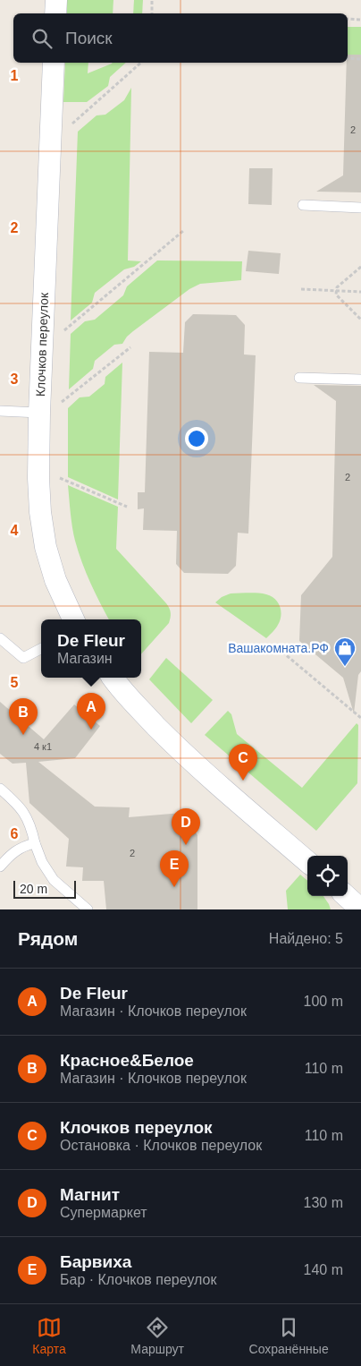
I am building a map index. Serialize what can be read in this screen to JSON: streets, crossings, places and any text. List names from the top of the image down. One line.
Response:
{"streets":{"street":["Клочков переулок"]},"places":{"shop":["Вашакомната.РФ"]},"house_numbers":["2","2","4 к1","2"],"scale_bar":"20 m","page":{"search":"Поиск","popup":["De Fleur","Магазин"],"pins":["A","B","C","D","E"],"scale":"20 m","heading":["Рядом","Найдено: 5"],"list":[{"mark":"A","name":"De Fleur","note":"Магазин · Клочков переулок","value":"100 m"},{"mark":"B","name":"Красное&Белое","note":"Магазин · Клочков переулок","value":"110 m"},{"mark":"C","name":"Клочков переулок","note":"Остановка · Клочков переулок","value":"110 m"},{"mark":"D","name":"Магнит","note":"Супермаркет","value":"130 m"},{"mark":"E","name":"Барвиха","note":"Бар · Клочков переулок","value":"140 m"}],"nav":["Карта","Маршрут","Сохранённые"]},"grid":{"rows":["1","2","3","4","5","6"]}}
